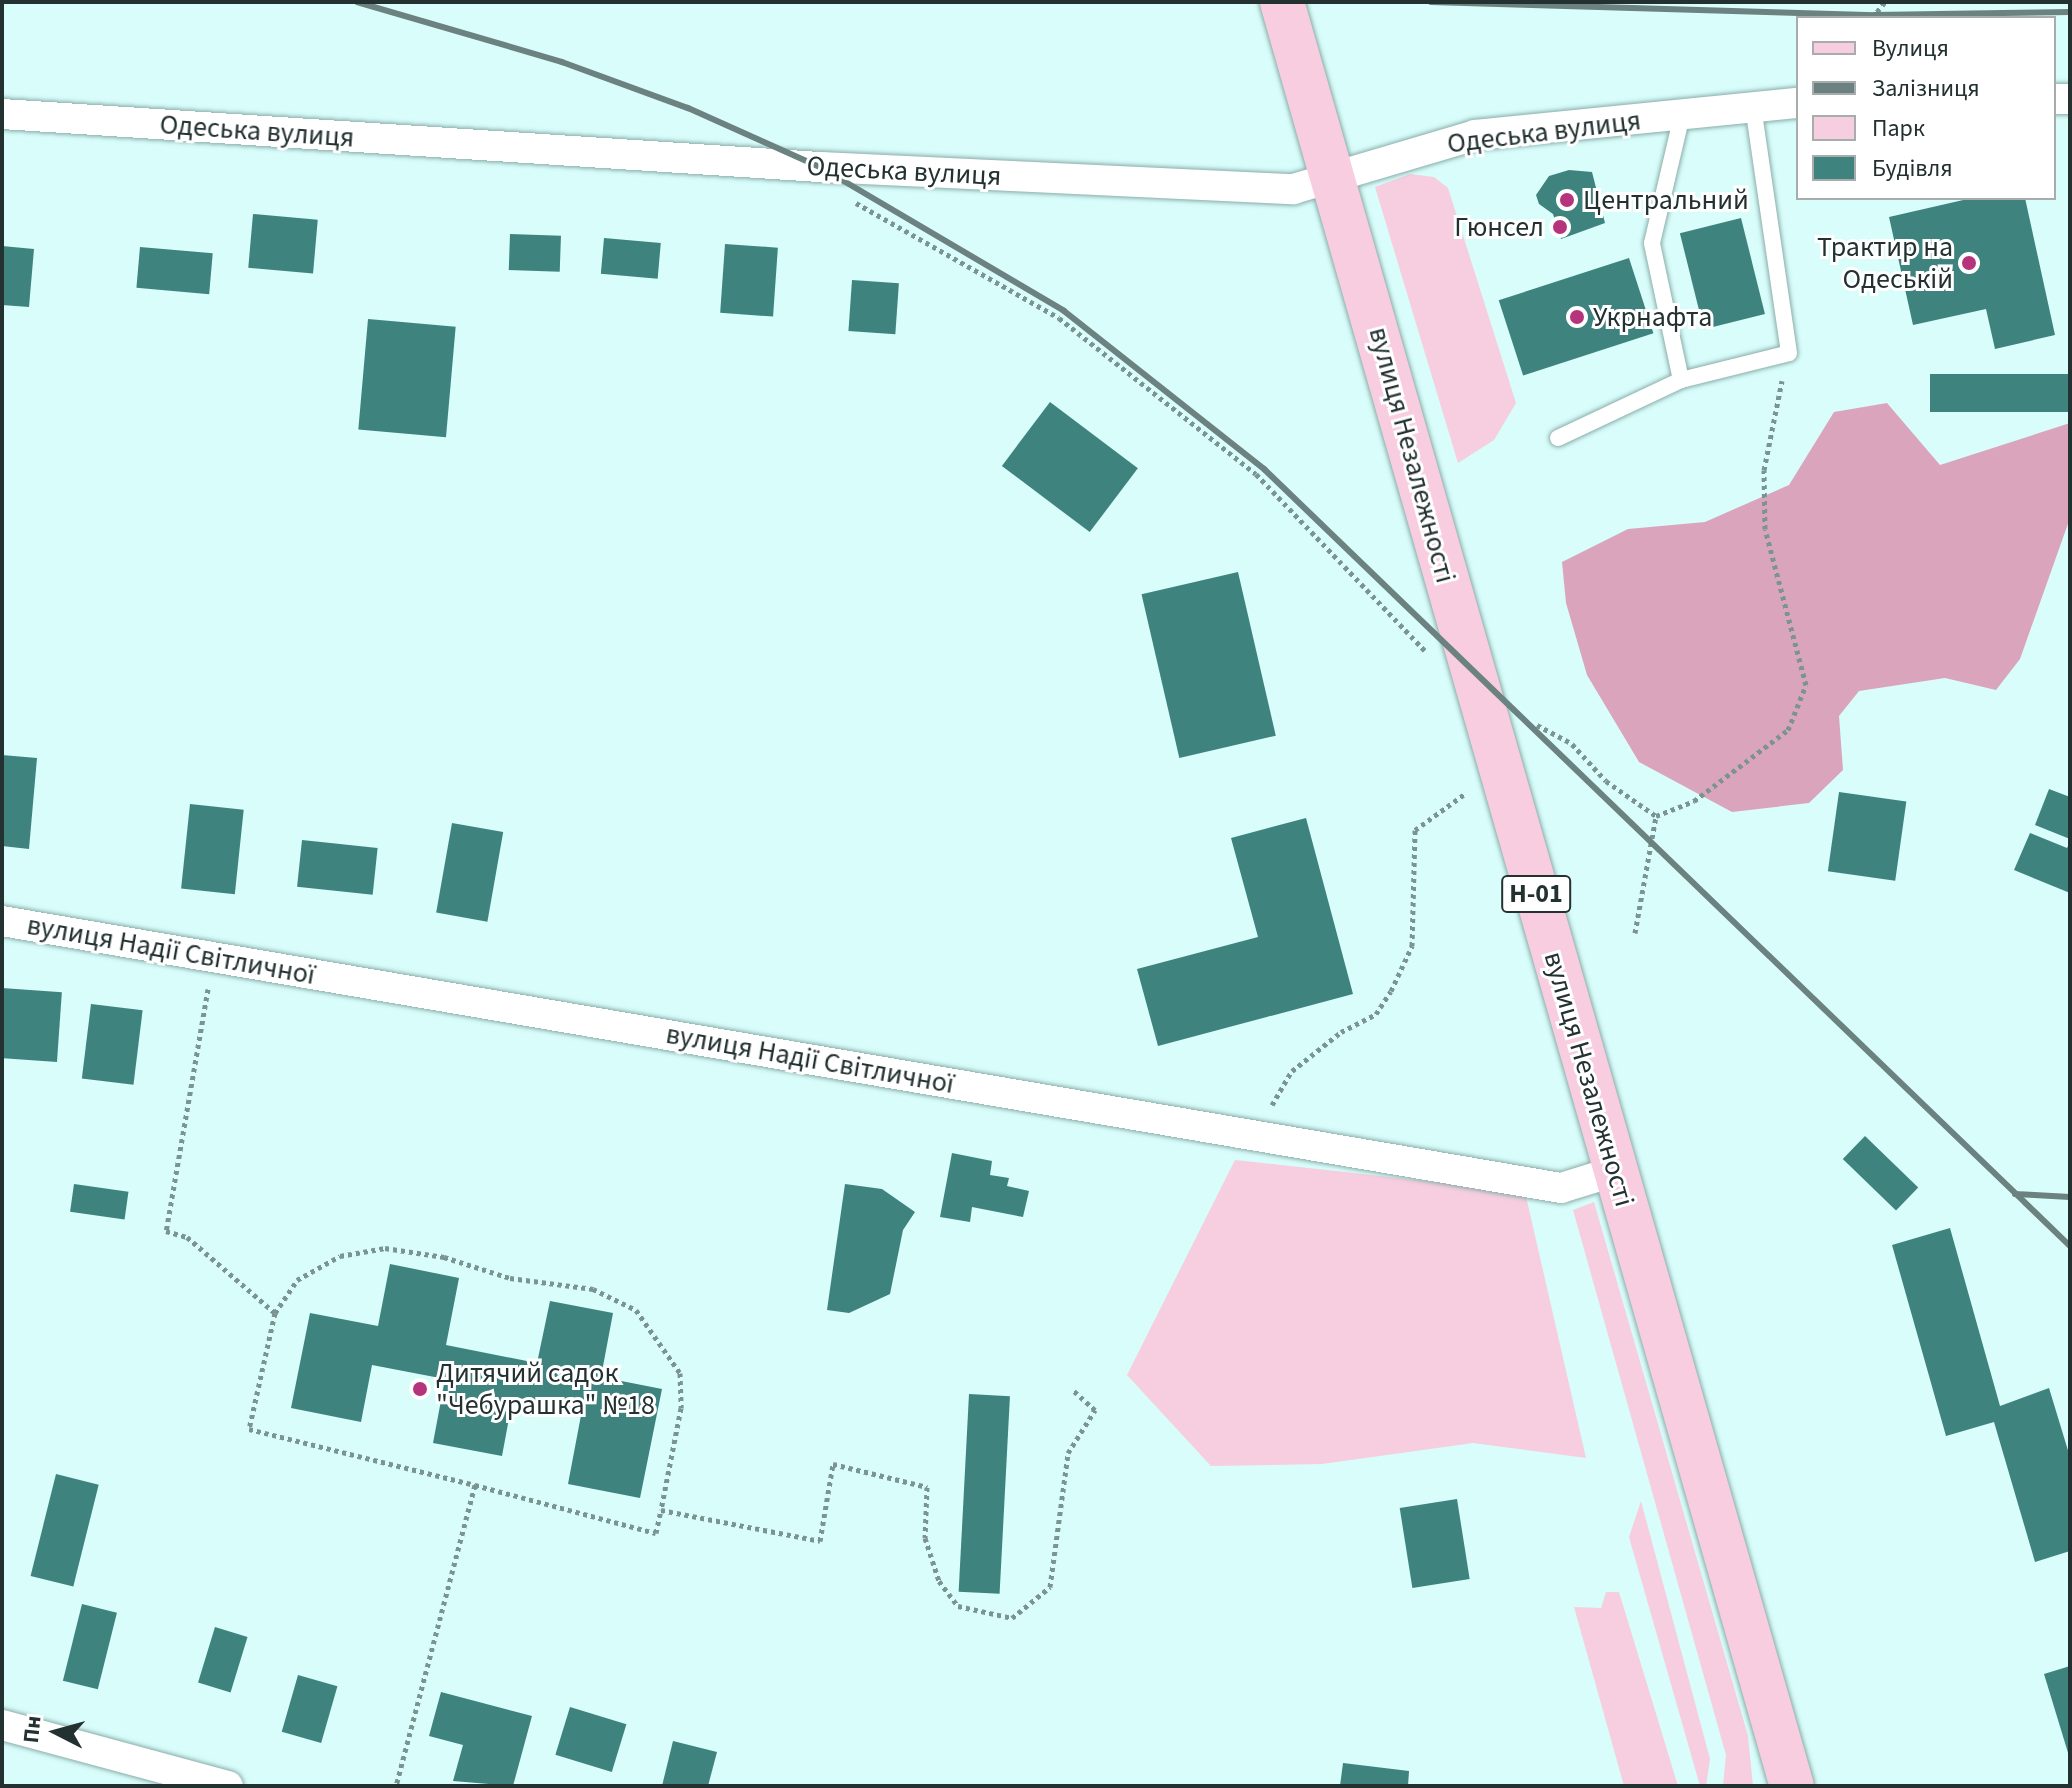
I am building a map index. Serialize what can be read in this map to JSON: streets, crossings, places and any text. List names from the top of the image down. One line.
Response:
{"streets":{"main road":["вулиця Незалежності","Н-01"],"street":["Одеська вулиця","вулиця Надії Світличної"]},"crossings":[["Одеська вулиця","вулиця Незалежності"],["вулиця Незалежності","вулиця Надії Світличної"]],"places":["Центральний","Гюнсел","Трактир на Одеській","Укрнафта","Дитячий садок \"Чебурашка\" №18"],"legend":["Вулиця","Залізниця","Парк","Будівля"],"north":"left"}
